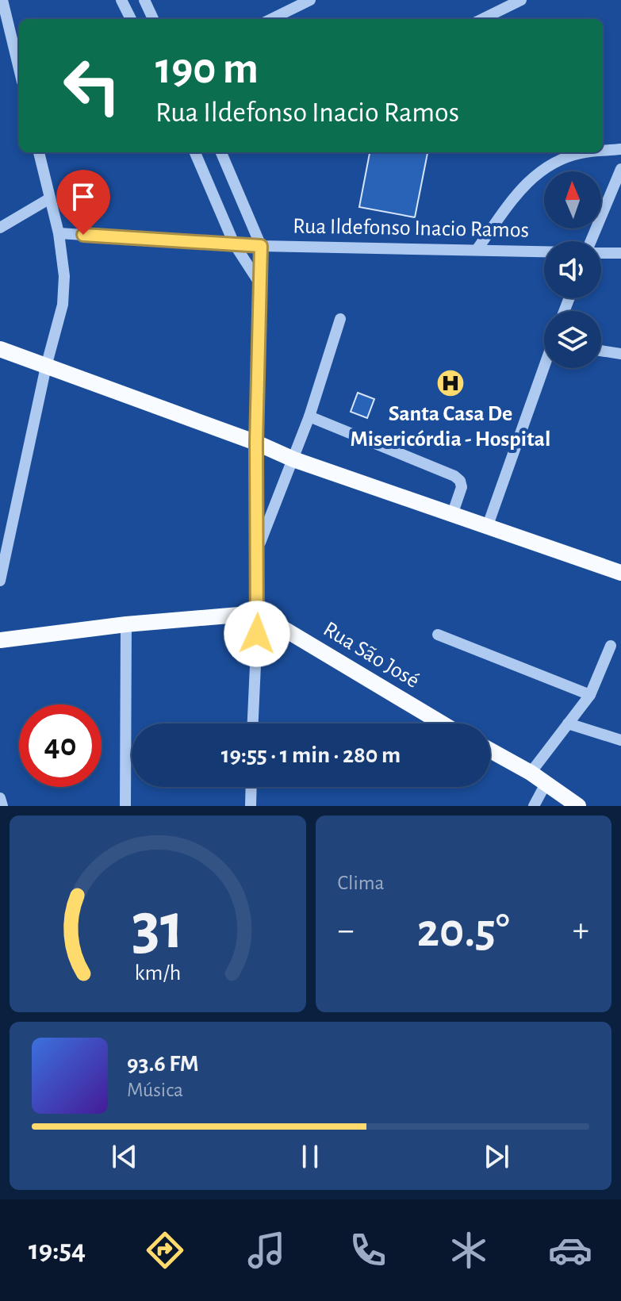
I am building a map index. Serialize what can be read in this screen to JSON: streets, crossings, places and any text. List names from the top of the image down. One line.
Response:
{"streets":{"main road":["Rua São José"],"street":["Rua Ildefonso Inacio Ramos"]},"places":{"hospital":["Santa Casa De Misericórdia - Hospital"]},"north":"top","page":{"turn":["190 m","Rua Ildefonso Inacio Ramos"],"limit":"40","trip":"19:55 · 1 min · 280 m","tile":"Clima","heat":["−","20.5°","+"],"song":["93.6 FM","Música"],"tabs":"19:54","gauge":["31","km/h"]}}
